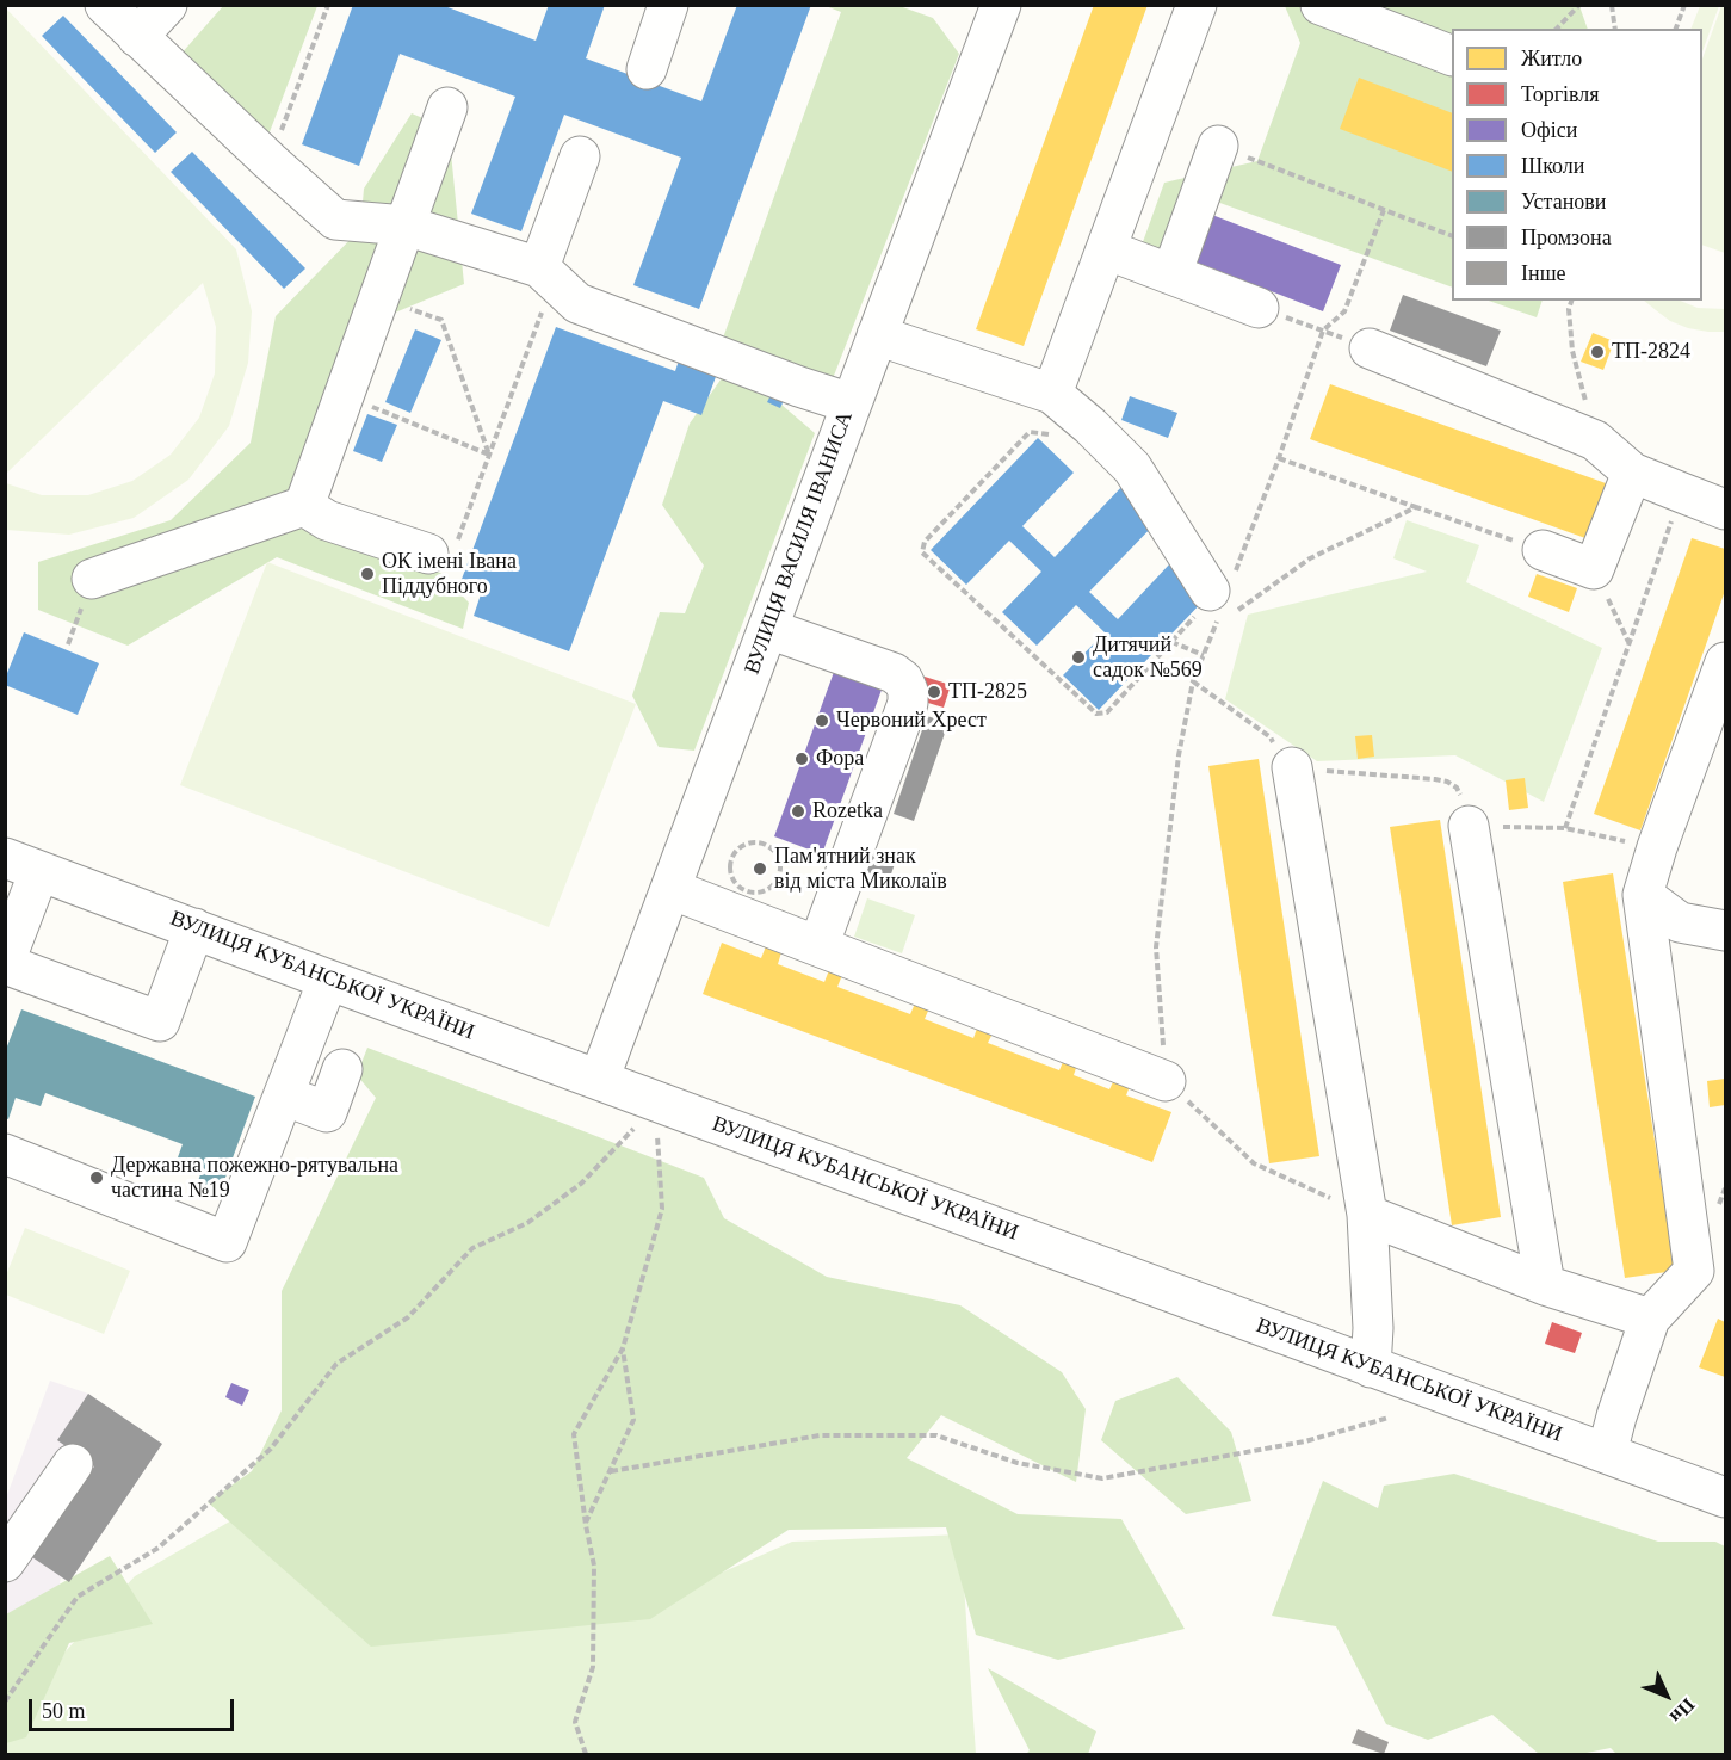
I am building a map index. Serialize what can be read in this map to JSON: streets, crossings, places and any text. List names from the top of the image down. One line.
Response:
{"streets":{"street":["ВУЛИЦЯ ВАСИЛЯ ІВАНИСА","ВУЛИЦЯ КУБАНСЬКОЇ УКРАЇНИ"]},"crossings":[["ВУЛИЦЯ ВАСИЛЯ ІВАНИСА","ВУЛИЦЯ КУБАНСЬКОЇ УКРАЇНИ"]],"places":["ТП-2824","ОК імені Івана Піддубного","Дитячий садок №569","ТП-2825","Червоний Хрест","Фора","Rozetka","Пам'ятний знак від міста Миколаїв","Державна пожежно-рятувальна частина №19"],"legend":["Житло","Торгівля","Офіси","Школи","Установи","Промзона","Інше"],"scale_bar":"50 m","north":"bottom right"}
